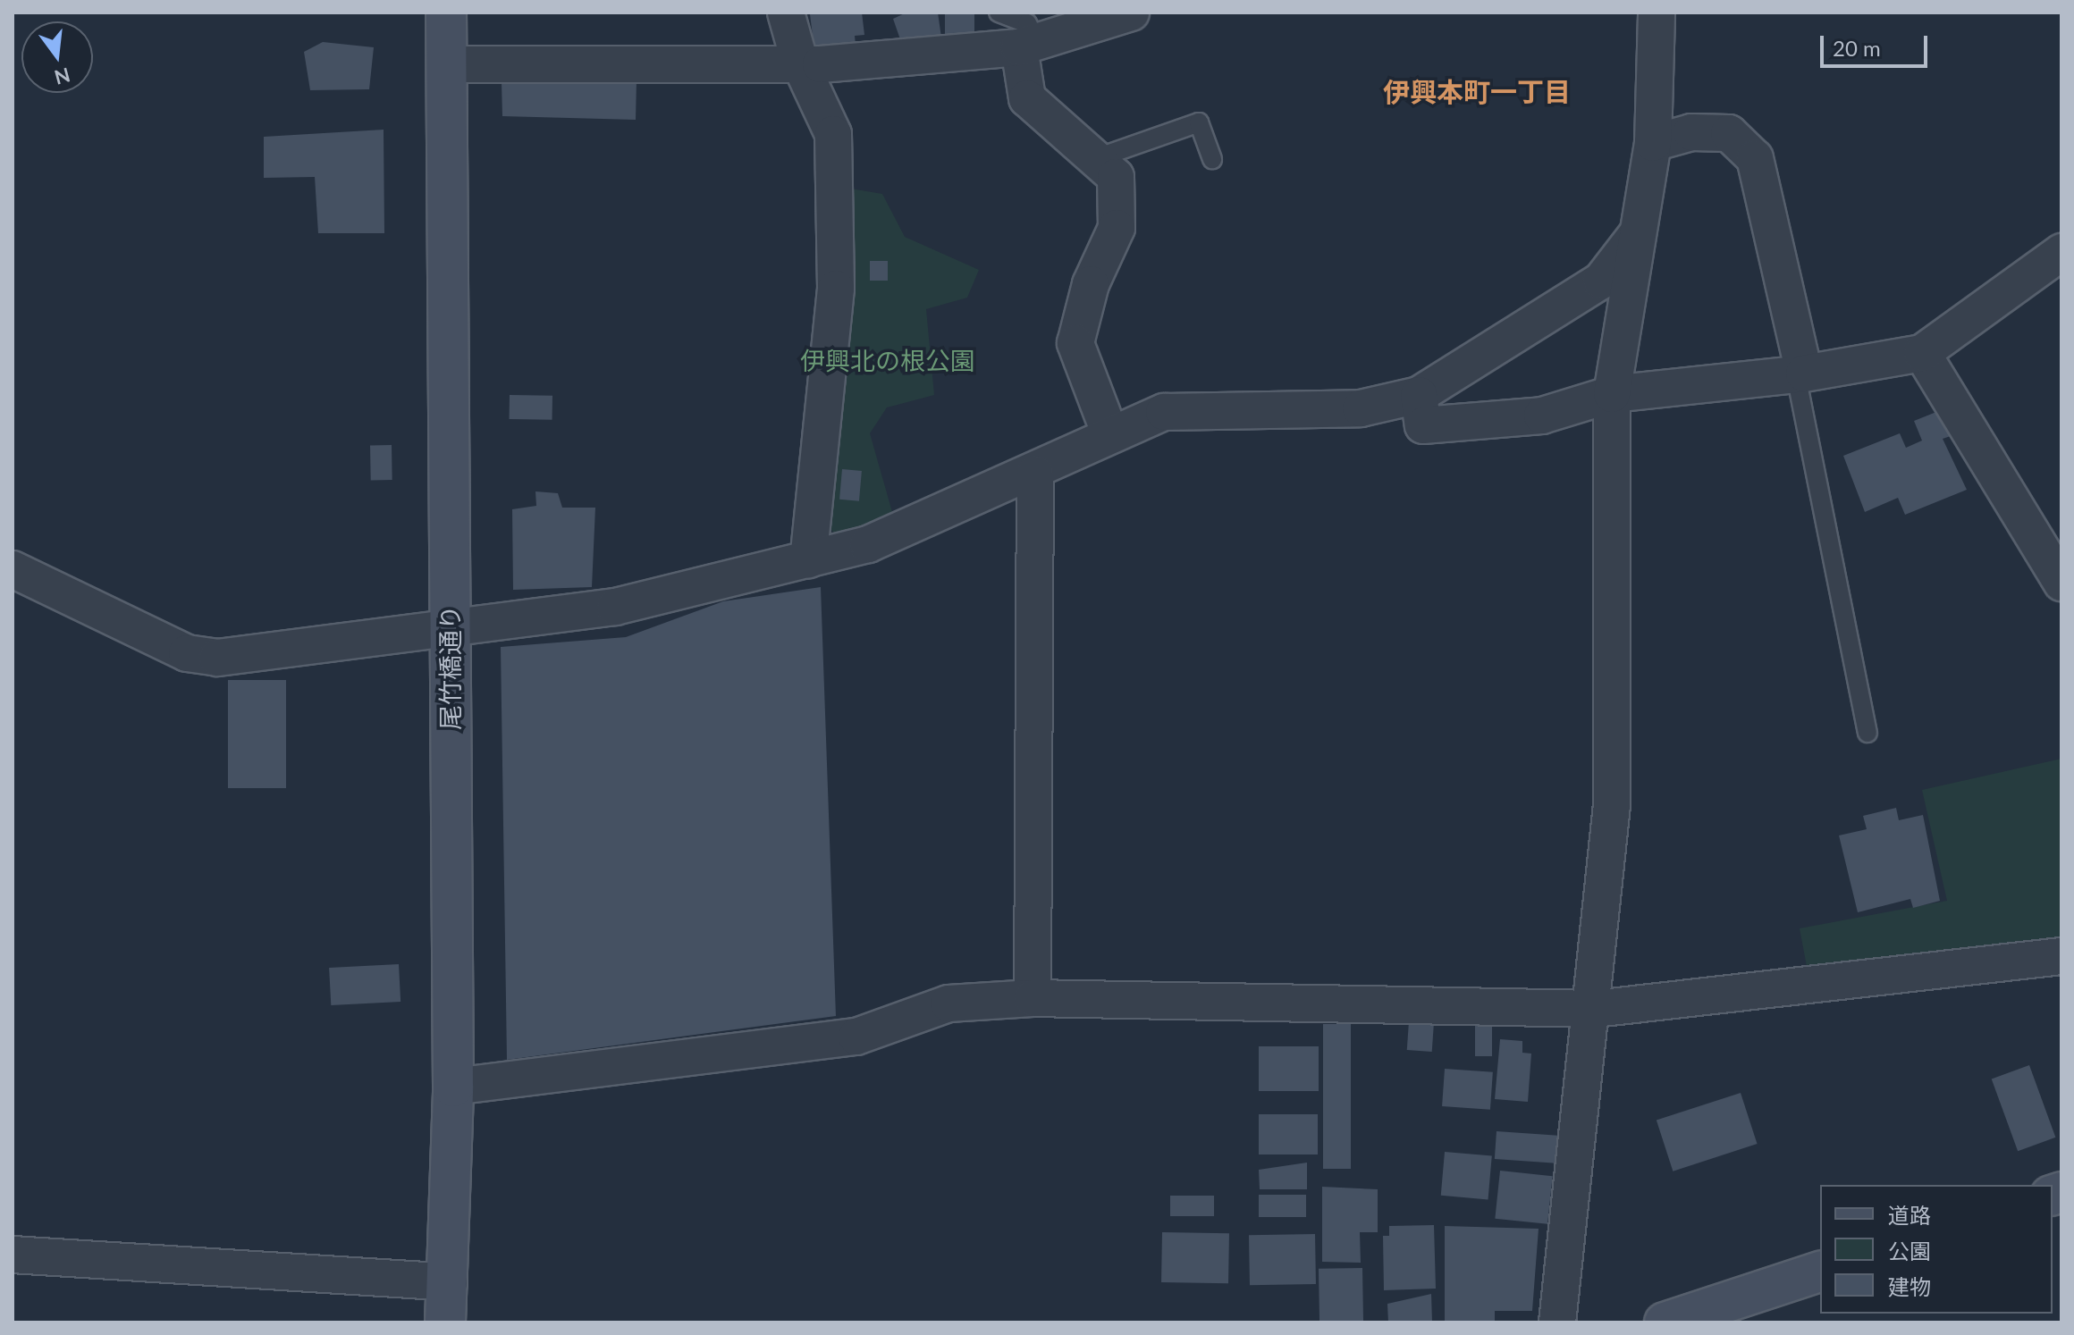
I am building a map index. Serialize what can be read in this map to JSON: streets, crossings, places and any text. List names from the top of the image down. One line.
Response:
{"streets":{"main road":["尾竹橋通り"]},"districts":["伊興本町一丁目"],"parks":["伊興北の根公園"],"legend":["道路","公園","建物"],"scale_bar":"20 m","north":"bottom"}
